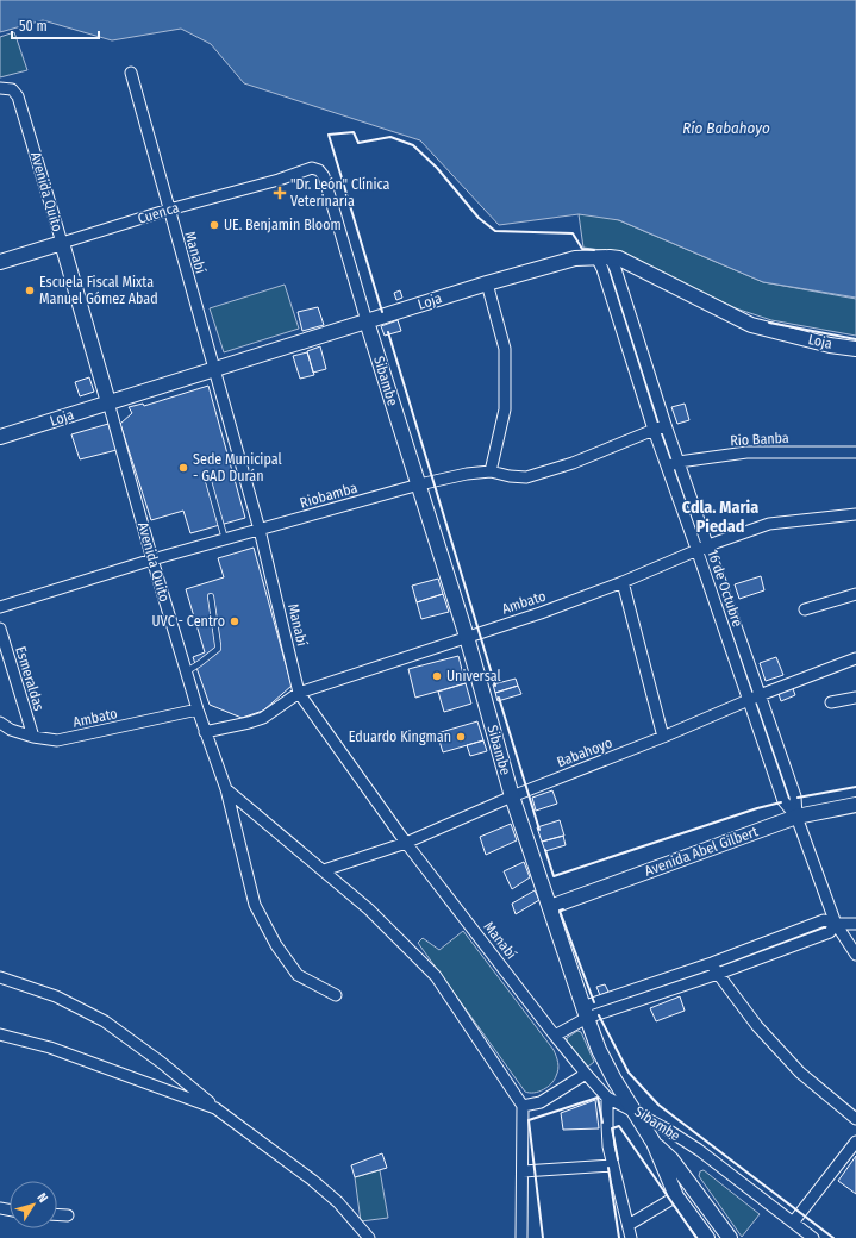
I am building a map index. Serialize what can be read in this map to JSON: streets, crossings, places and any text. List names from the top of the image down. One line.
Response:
{"streets":{"street":["Avenida Quito","Cuenca","Manabí","Loja","Sibambe","Rio Banba","Riobamba","16 de Octubre","Ambato","Esmeraldas","Babahoyo","Avenida Abel Gilbert"]},"crossings":[["Avenida Quito","Cuenca"],["Avenida Quito","Loja"],["Avenida Quito","Riobamba"],["Avenida Quito","Ambato"],["Cuenca","Manabí"],["Cuenca","Sibambe"],["Manabí","Loja"],["Manabí","Sibambe"],["Manabí","Riobamba"],["Manabí","Ambato"],["Manabí","Babahoyo"],["Loja","Sibambe"],["Loja","16 de Octubre"],["Sibambe","Riobamba"],["Sibambe","Ambato"],["Sibambe","Babahoyo"],["Sibambe","Avenida Abel Gilbert"],["Rio Banba","16 de Octubre"],["Riobamba","16 de Octubre"],["16 de Octubre","Ambato"],["16 de Octubre","Babahoyo"],["16 de Octubre","Avenida Abel Gilbert"],["Ambato","Esmeraldas"]],"districts":["Cdla. Maria Piedad"],"water":["Río Babahoyo"],"places":{"health":["\"Dr. León\" Clínica Veterinaria"],"other":["UE. Benjamin Bloom","Escuela Fiscal Mixta Manuel Gómez Abad","Sede Municipal - GAD Durán","UVC - Centro","Universal","Eduardo Kingman"]},"scale_bar":"50 m","north":"top right"}
